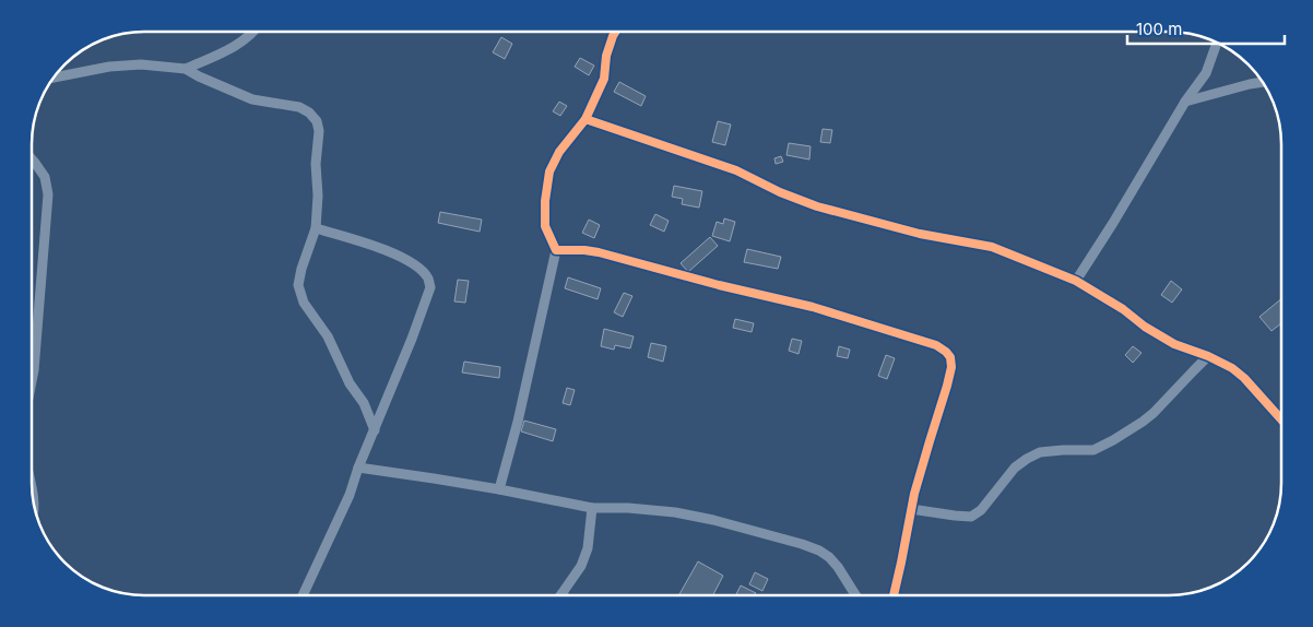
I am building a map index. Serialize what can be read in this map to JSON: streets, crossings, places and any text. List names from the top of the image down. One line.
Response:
{"scale_bar":"100 m"}
